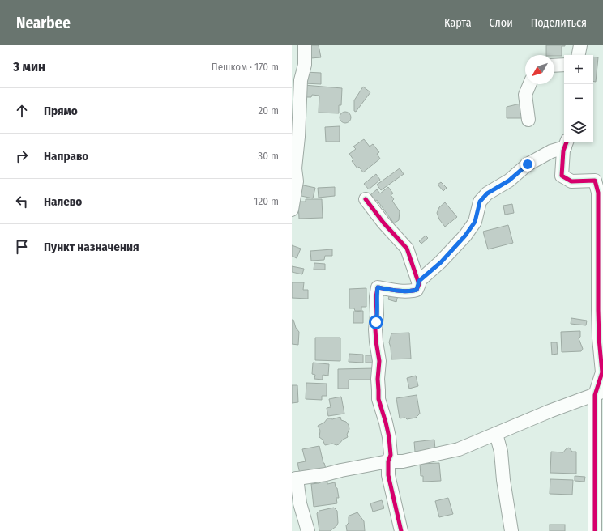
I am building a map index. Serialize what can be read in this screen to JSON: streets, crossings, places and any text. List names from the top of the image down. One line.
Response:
{"north":"bottom left","page":{"header":"Nearbee","nav":["Карта","Слои","Поделиться"],"heading":["3 мин","Пешком · 170 m"],"map_buttons":["+","−"],"list":[["Прямо","20 m"],["Направо","30 m"],["Налево","120 m"],"Пункт назначения"]}}
